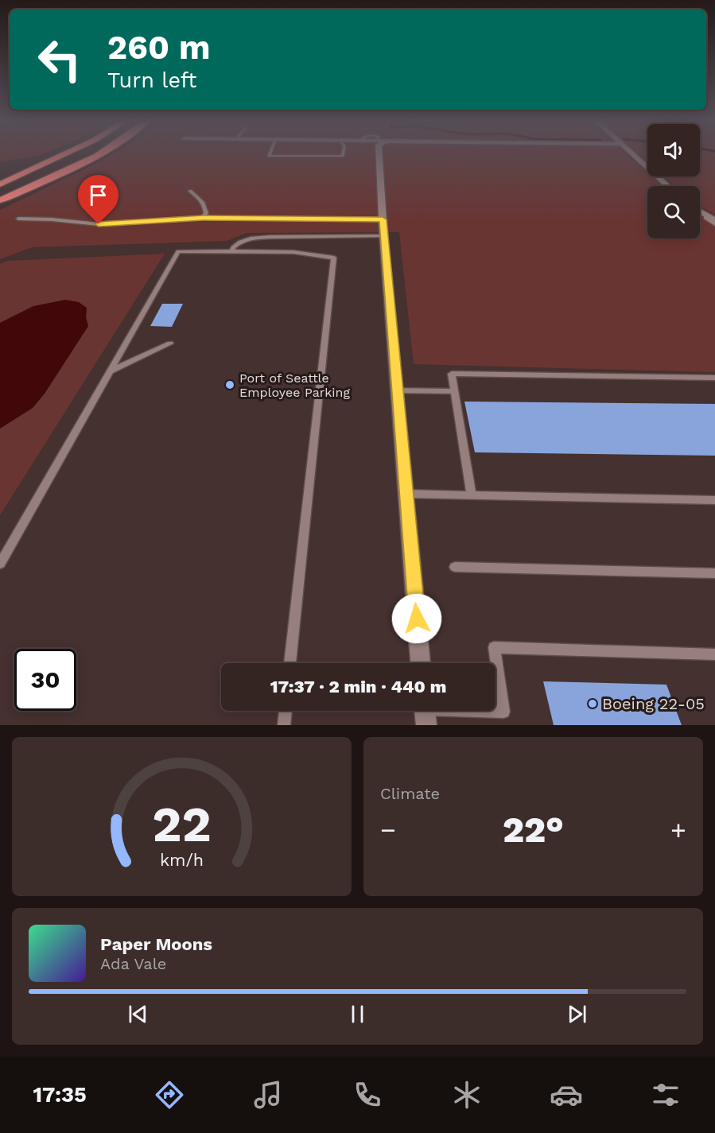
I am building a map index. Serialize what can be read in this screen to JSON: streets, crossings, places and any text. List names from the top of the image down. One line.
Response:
{"places":["Port of Seattle Employee Parking","Boeing 22-05"],"page":{"turn":["260 m","Turn left"],"limit":"30","trip":"17:37 · 2 min · 440 m","tile":"Climate","heat":["−","22°","+"],"song":["Paper Moons","Ada Vale"],"tabs":"17:35","gauge":["22","km/h"]}}
